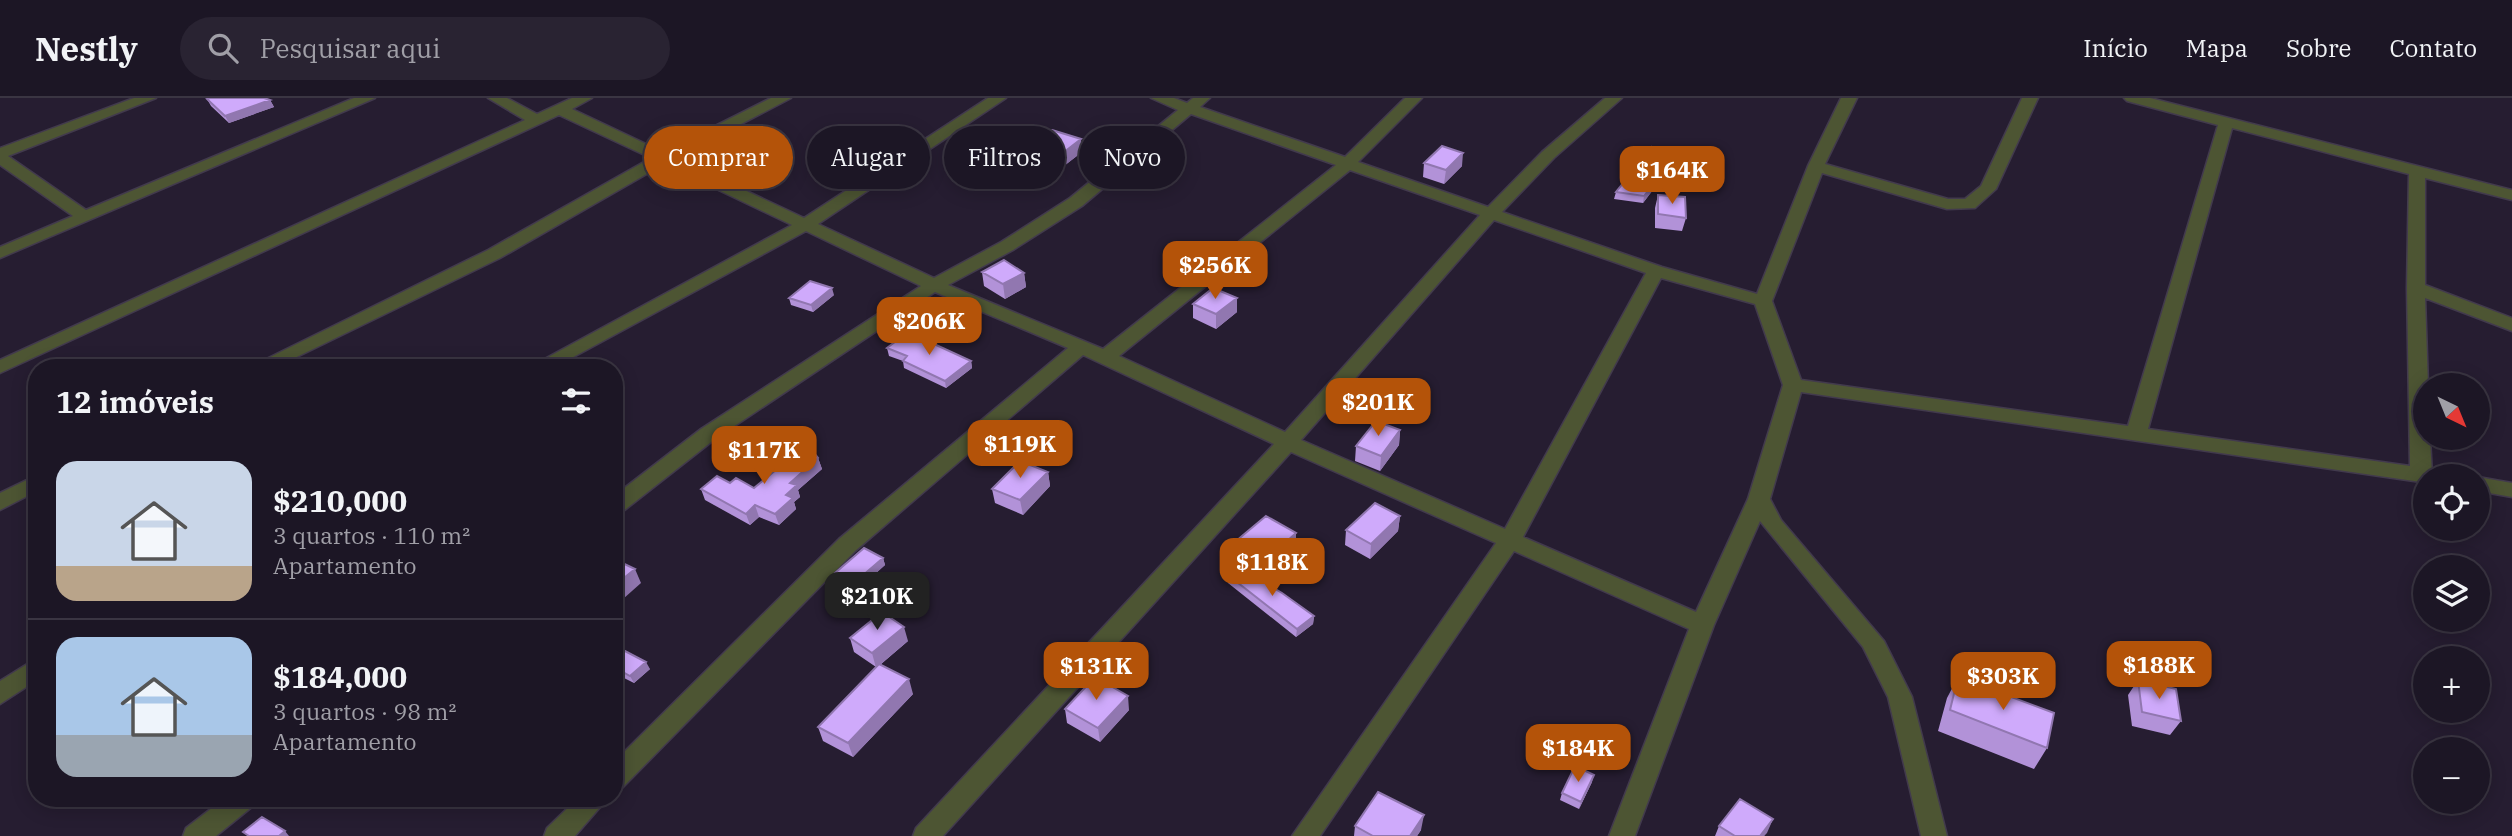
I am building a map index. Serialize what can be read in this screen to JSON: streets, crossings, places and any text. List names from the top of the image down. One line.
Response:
{"north":"bottom right","page":{"header":"Nestly","search":"Pesquisar aqui","nav":["Início","Mapa","Sobre","Contato"],"chip":["Comprar","Alugar","Filtros","Novo"],"price":["$164K","$256K","$206K","$201K","$119K","$117K","$118K","$210K","$188K","$131K","$303K","$184K"],"heading":"12 imóveis","map_buttons":["+","−"],"list":[{"name":"$210,000","note":"3 quartos · 110 m² · Apartamento"},{"name":"$184,000","note":"3 quartos · 98 m² · Apartamento"}]}}
